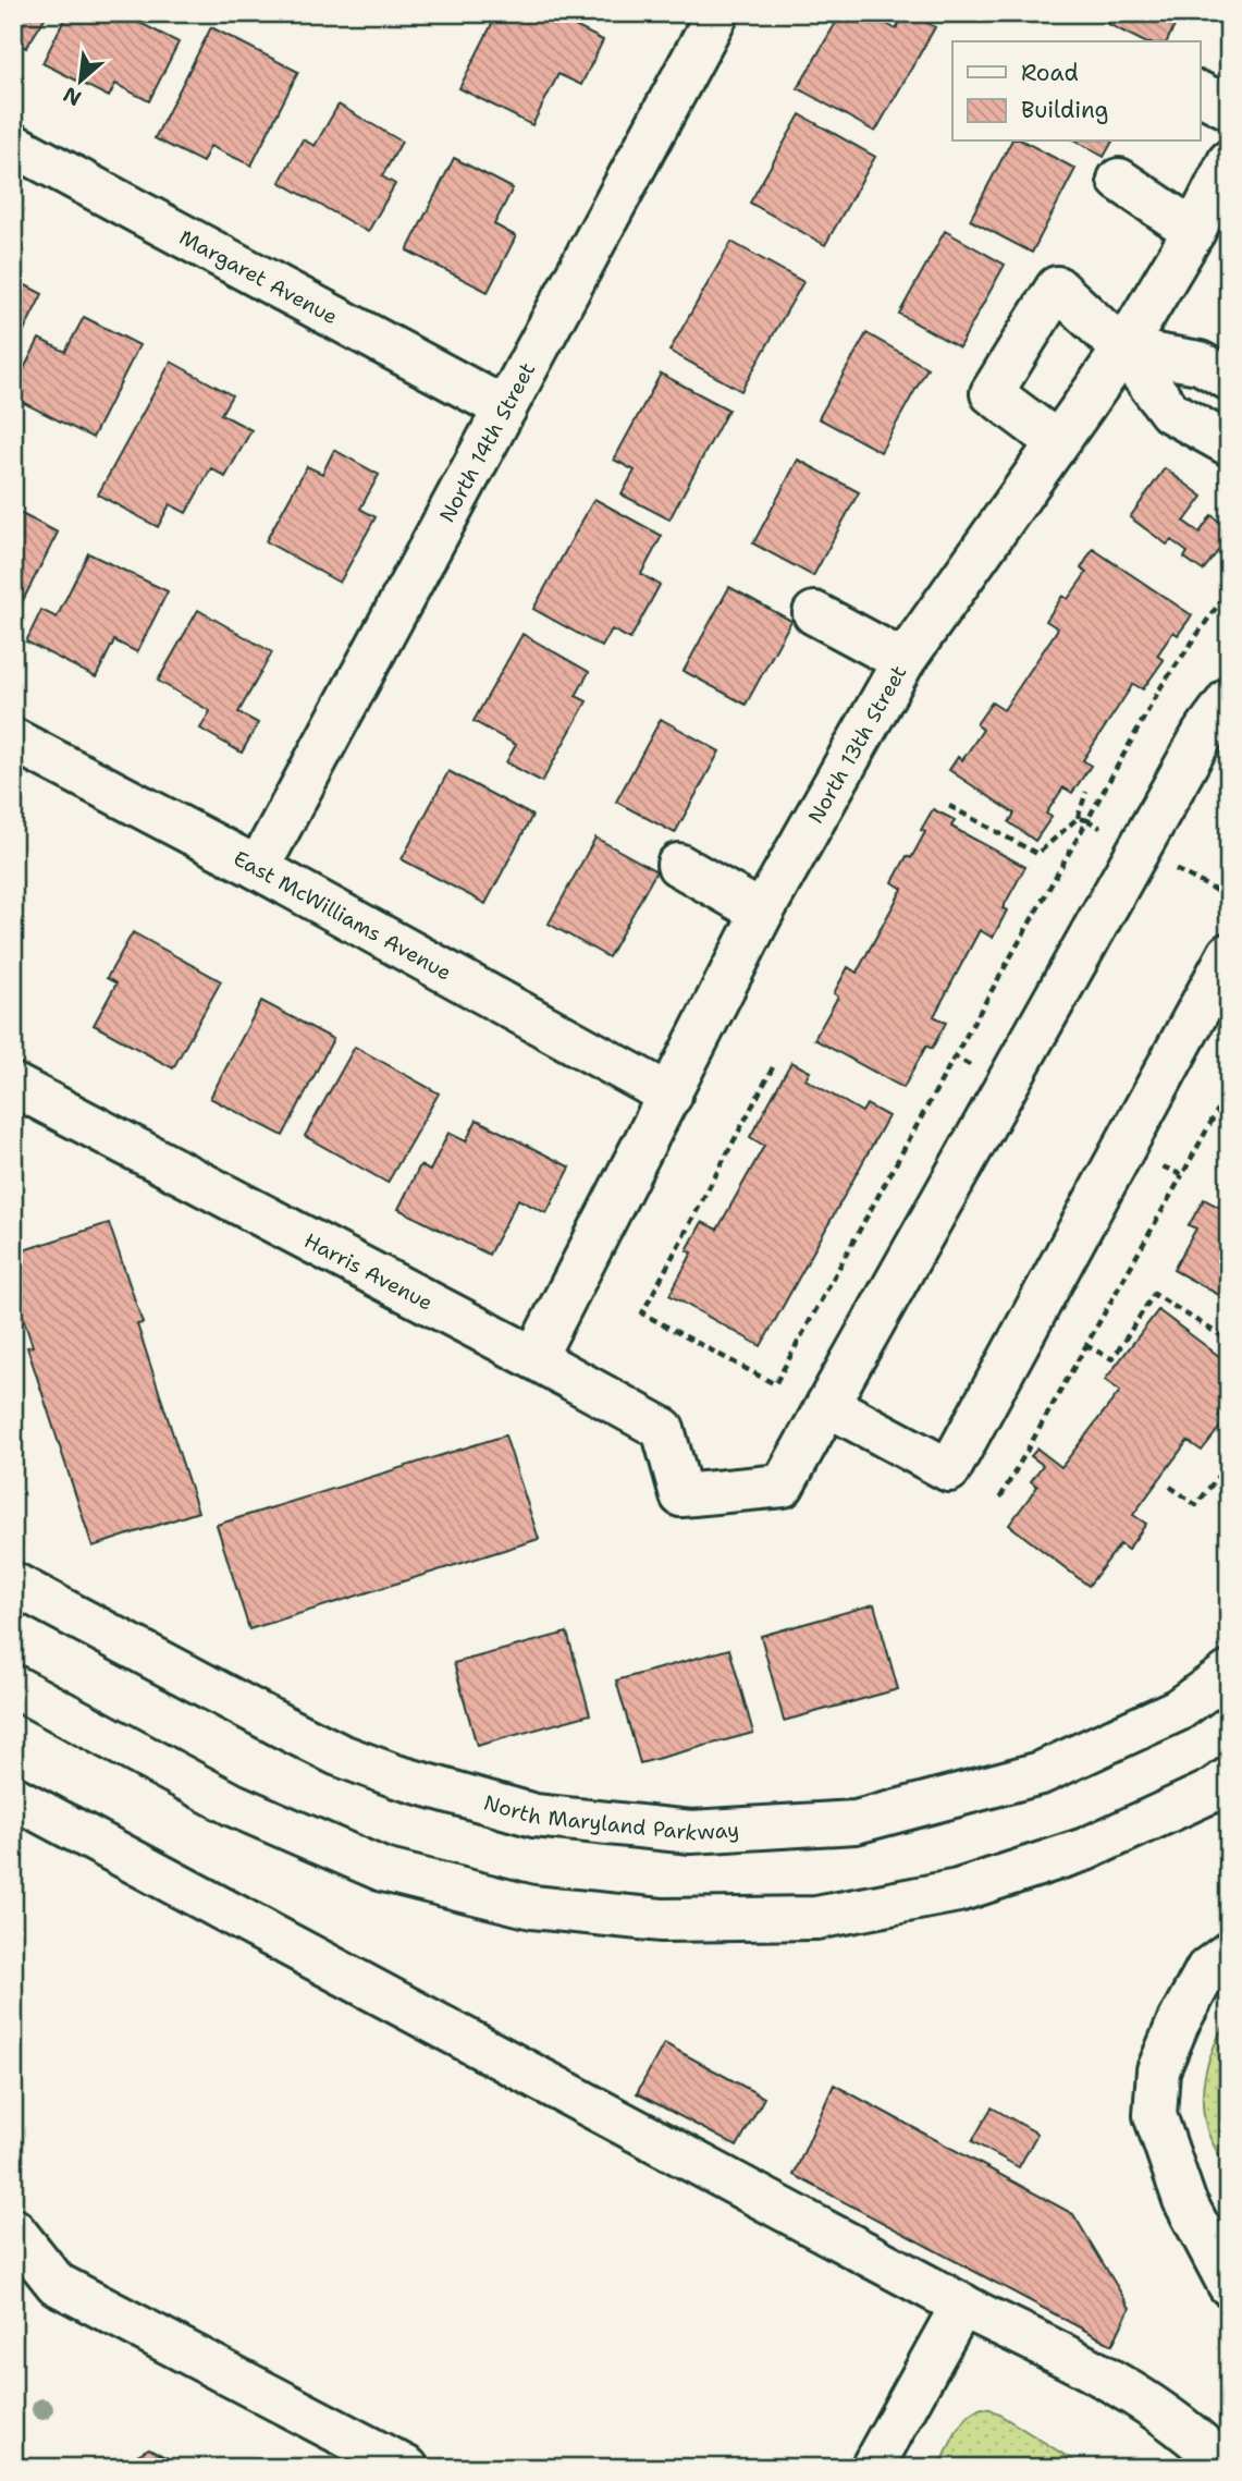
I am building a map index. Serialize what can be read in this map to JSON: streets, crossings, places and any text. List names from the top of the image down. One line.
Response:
{"streets":{"street":["Margaret Avenue","North 14th Street","North 13th Street","East McWilliams Avenue","Harris Avenue","North Maryland Parkway"]},"crossings":[["Margaret Avenue","North 14th Street"],["North 14th Street","East McWilliams Avenue"],["North 13th Street","East McWilliams Avenue"],["North 13th Street","Harris Avenue"]],"legend":["Road","Building"],"north":"bottom left"}
